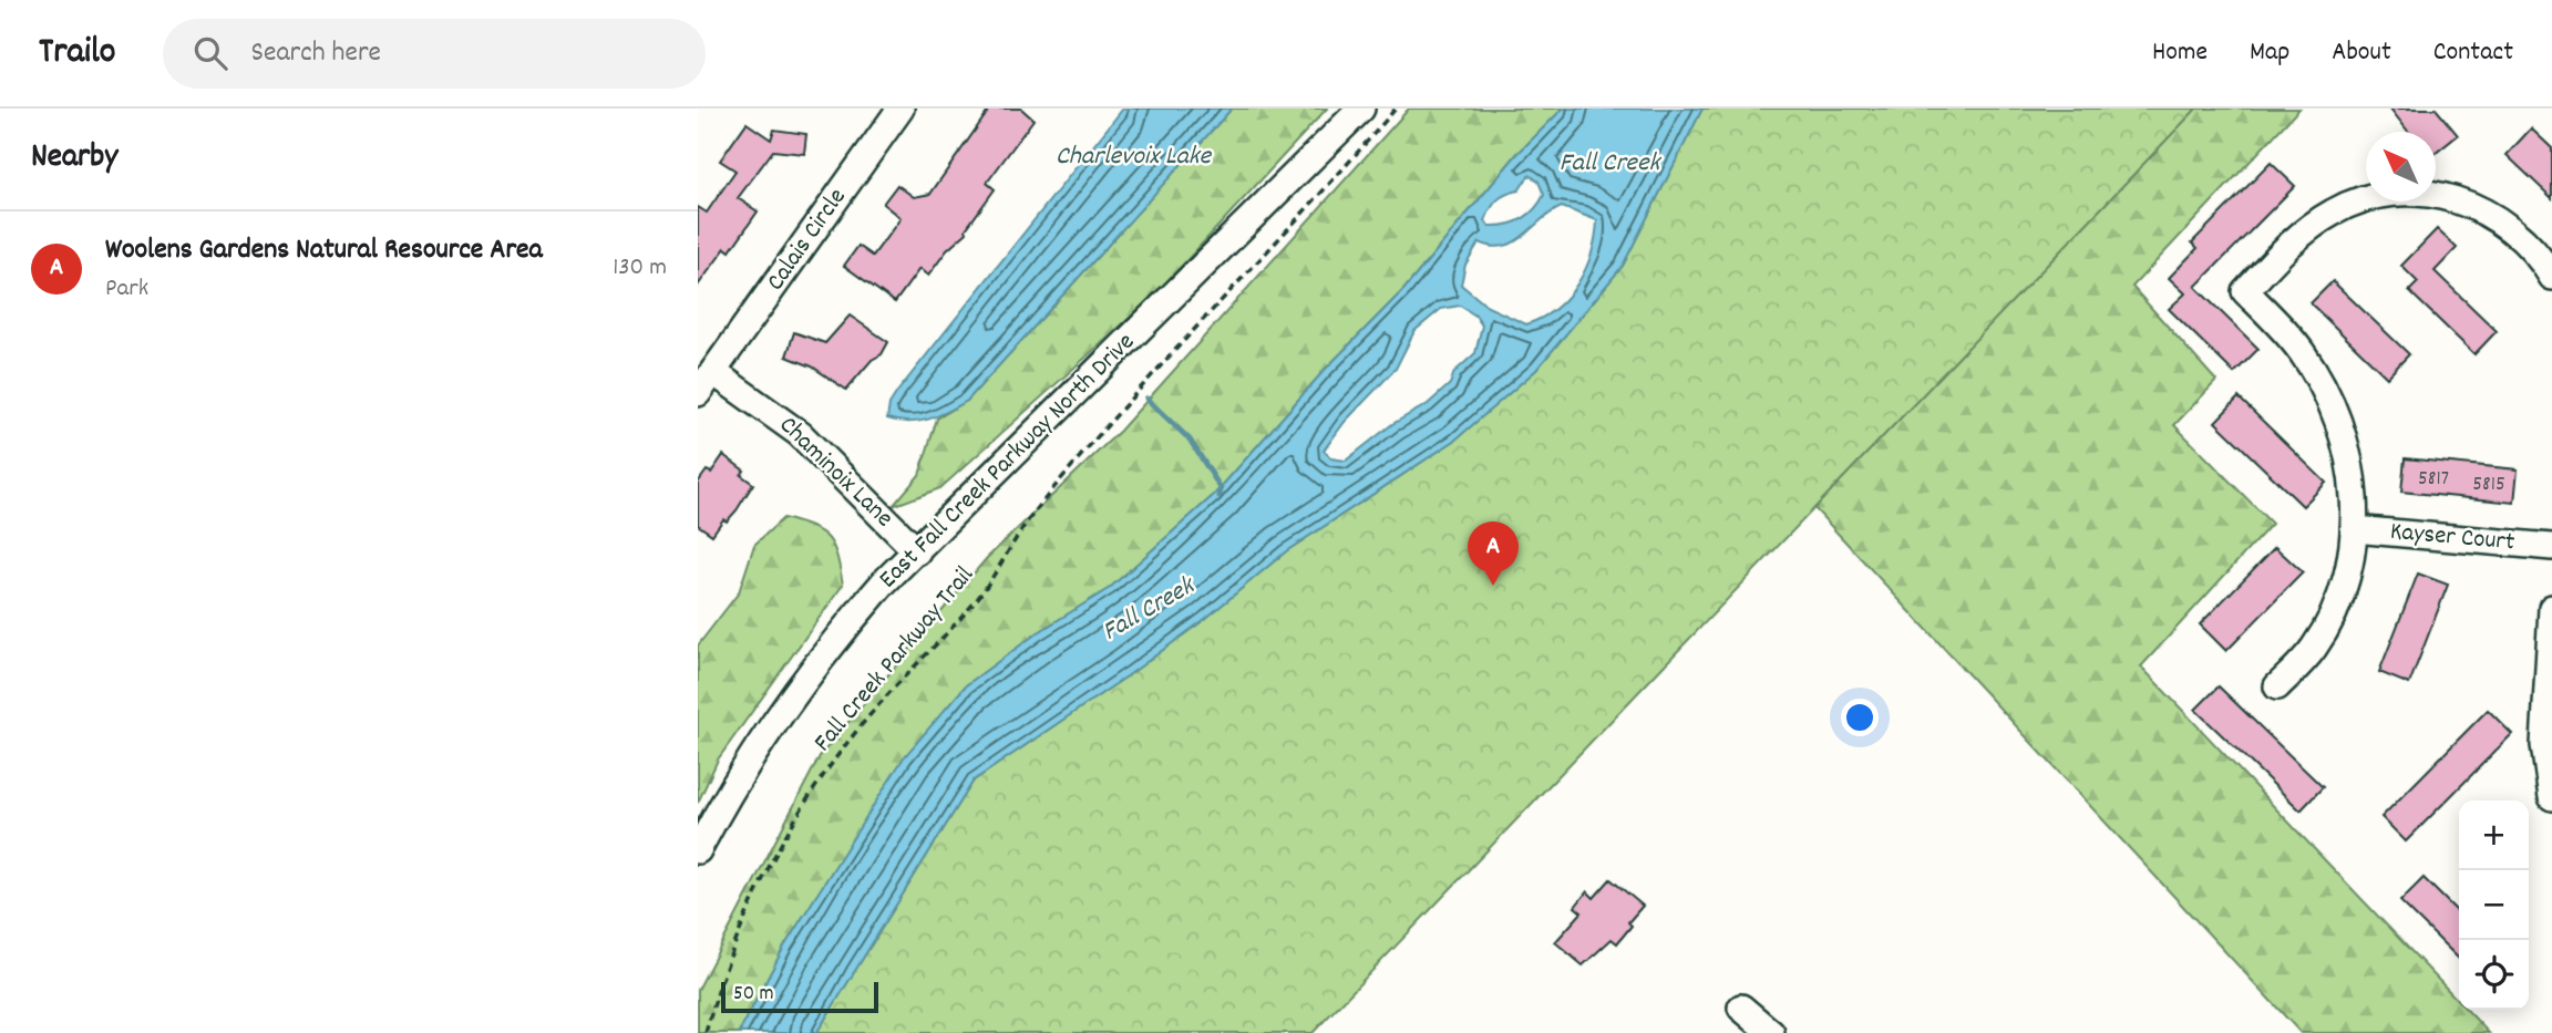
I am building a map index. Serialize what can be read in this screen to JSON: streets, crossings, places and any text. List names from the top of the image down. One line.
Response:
{"streets":{"street":["Calais Circle","East Fall Creek Parkway North Drive","Chaminoix Lane","Kayser Court"],"path":["Fall Creek Parkway Trail"]},"crossings":[["Calais Circle","Chaminoix Lane"],["East Fall Creek Parkway North Drive","Chaminoix Lane"]],"water":["Charlevoix Lake","Fall Creek"],"house_numbers":["5817","5815"],"scale_bar":"50 m","north":"top left","page":{"header":"Trailo","search":"Search here","nav":["Home","Map","About","Contact"],"heading":"Nearby","list":[{"mark":"A","name":"Woolens Gardens Natural Resource Area","note":"Park","value":"130 m"}],"pins":"A","map_buttons":["+","−"],"scale":"50 m"}}
